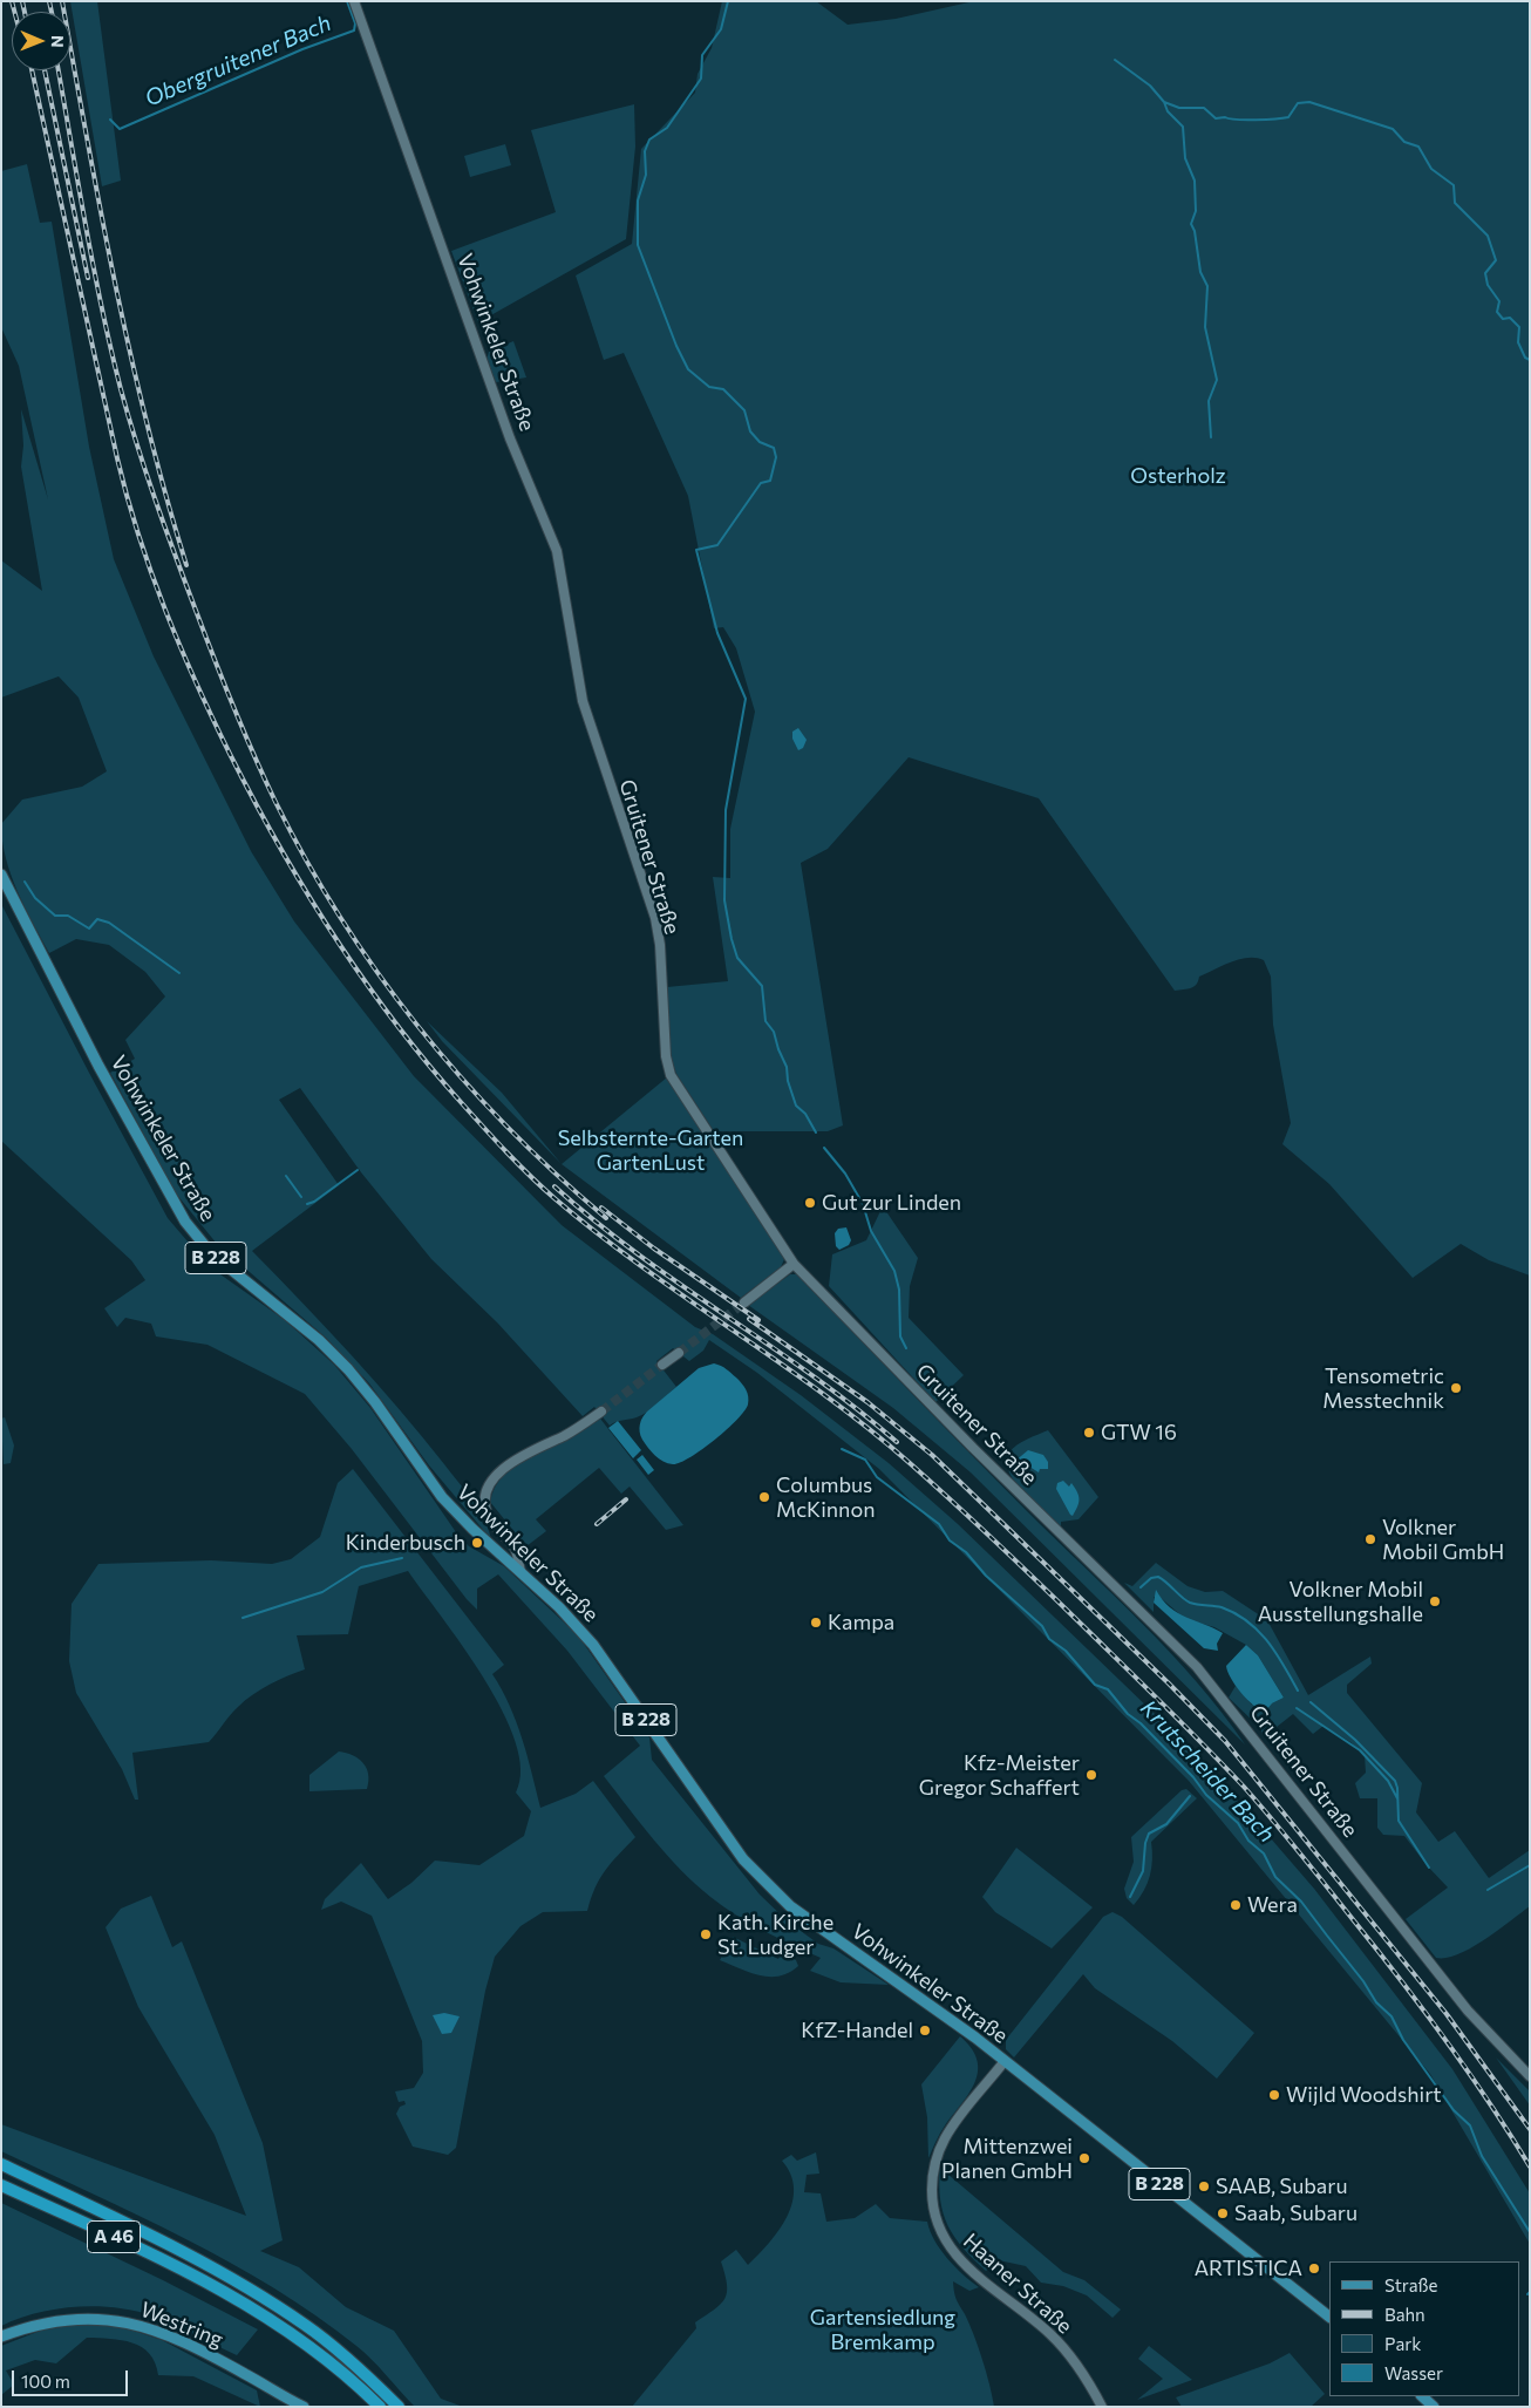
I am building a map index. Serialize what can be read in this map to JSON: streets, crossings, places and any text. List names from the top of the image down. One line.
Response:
{"streets":{"highway":["A 46"],"main road":["Vohwinkeler Straße","B 228","Westring"],"street":["Gruitener Straße","Haaner Straße"]},"crossings":[["Vohwinkeler Straße","Gruitener Straße"],["Vohwinkeler Straße","Haaner Straße"]],"water":["Obergruitener Bach","Krutscheider Bach"],"parks":["Osterholz","Selbsternte-Garten GartenLust","Gartensiedlung Bremkamp"],"places":["Gut zur Linden","Tensometric Messtechnik","GTW 16","Columbus McKinnon","Volkner Mobil GmbH","Kinderbusch","Volkner Mobil Ausstellungshalle","Kampa","Kfz-Meister Gregor Schaffert","Wera","Kath. Kirche St. Ludger","KfZ-Handel","Wijld Woodshirt","Mittenzwei Planen GmbH","SAAB, Subaru","Saab, Subaru","ARTISTICA"],"legend":["Straße","Bahn","Park","Wasser"],"scale_bar":"100 m","north":"right"}
